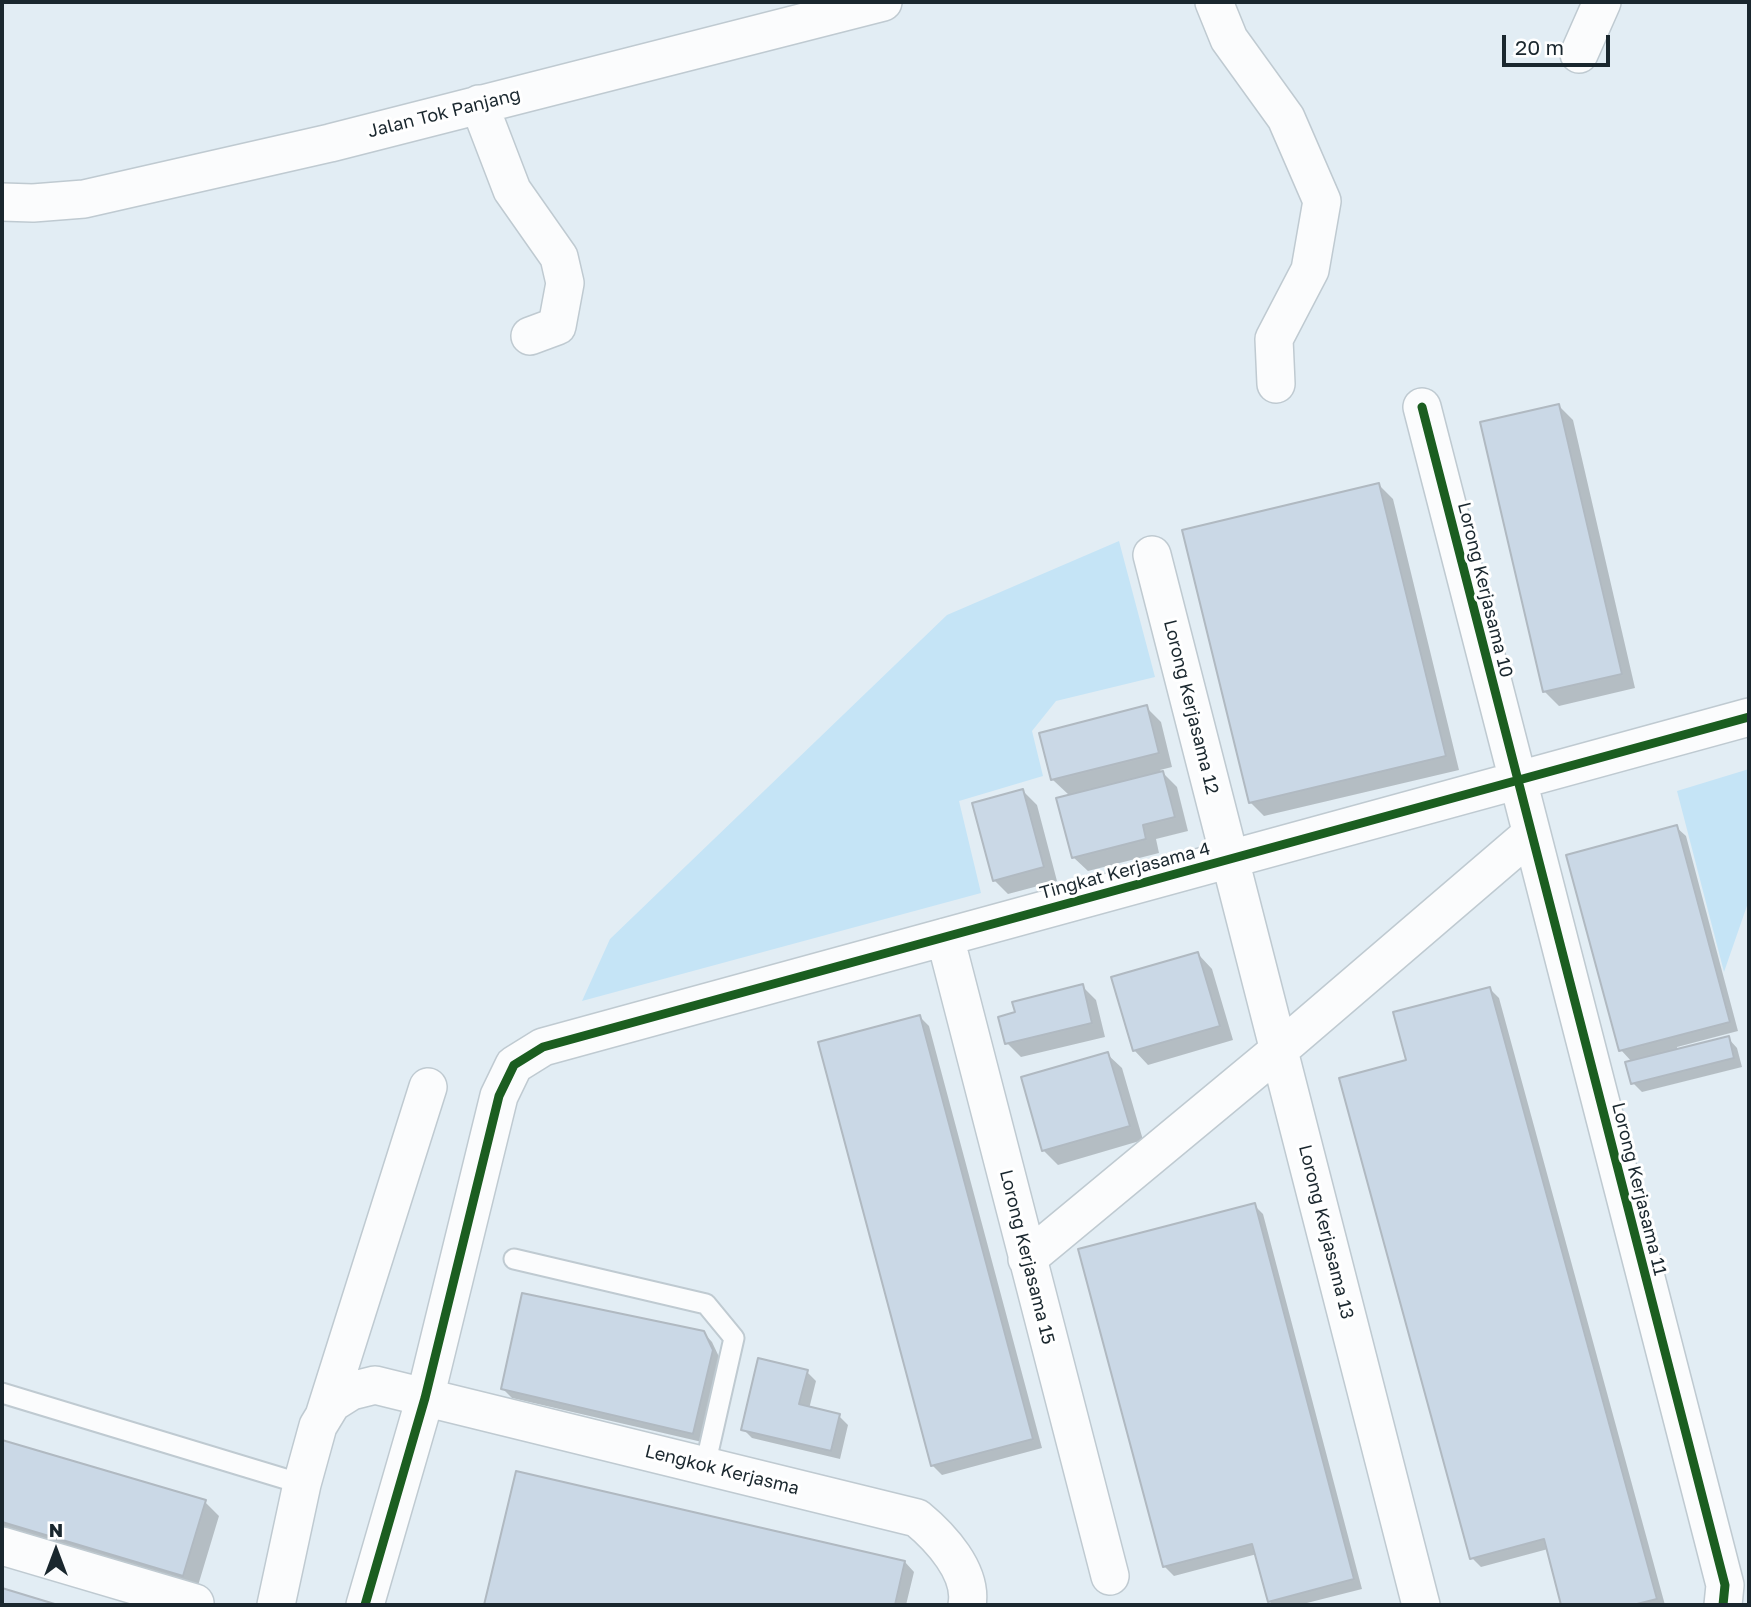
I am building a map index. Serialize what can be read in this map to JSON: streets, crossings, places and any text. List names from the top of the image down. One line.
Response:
{"streets":{"street":["Jalan Tok Panjang","Lorong Kerjasama 10","Lorong Kerjasama 12","Tingkat Kerjasama 4","Lorong Kerjasama 11","Lorong Kerjasama 13","Lorong Kerjasama 15","Lengkok Kerjasma"]},"crossings":[["Lorong Kerjasama 10","Tingkat Kerjasama 4"],["Lorong Kerjasama 10","Lorong Kerjasama 11"],["Lorong Kerjasama 12","Tingkat Kerjasama 4"],["Lorong Kerjasama 12","Lorong Kerjasama 13"],["Tingkat Kerjasama 4","Lorong Kerjasama 11"],["Tingkat Kerjasama 4","Lorong Kerjasama 13"],["Tingkat Kerjasama 4","Lorong Kerjasama 15"],["Tingkat Kerjasama 4","Lengkok Kerjasma"]],"scale_bar":"20 m","north":"top"}
